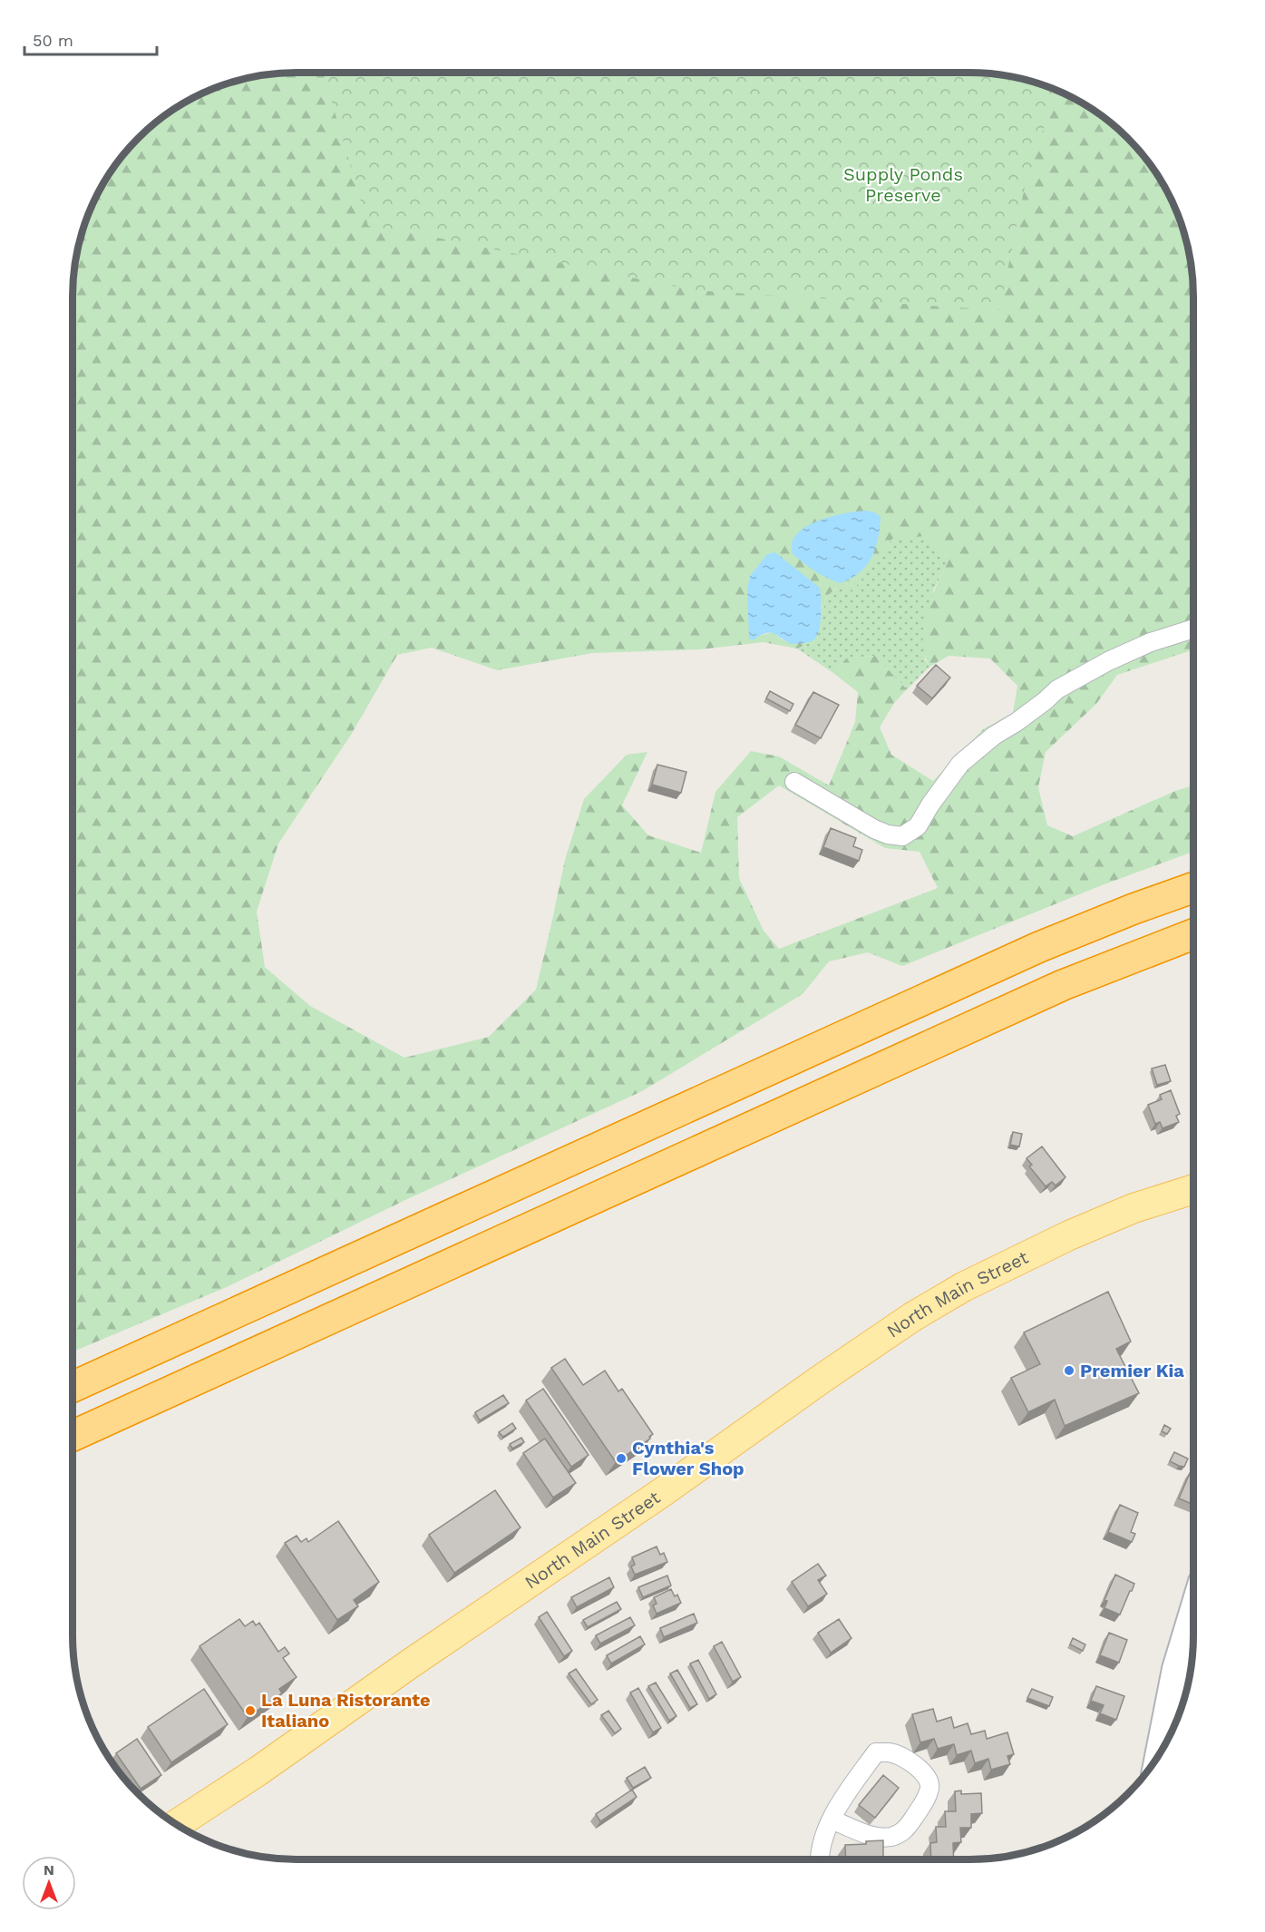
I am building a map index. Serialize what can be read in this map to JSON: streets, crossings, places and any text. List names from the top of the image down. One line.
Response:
{"streets":{"main road":["North Main Street"]},"parks":["Supply Ponds Preserve"],"places":["Premier Kia","Cynthia's Flower Shop","La Luna Ristorante Italiano"],"scale_bar":"50 m","north":"top"}
